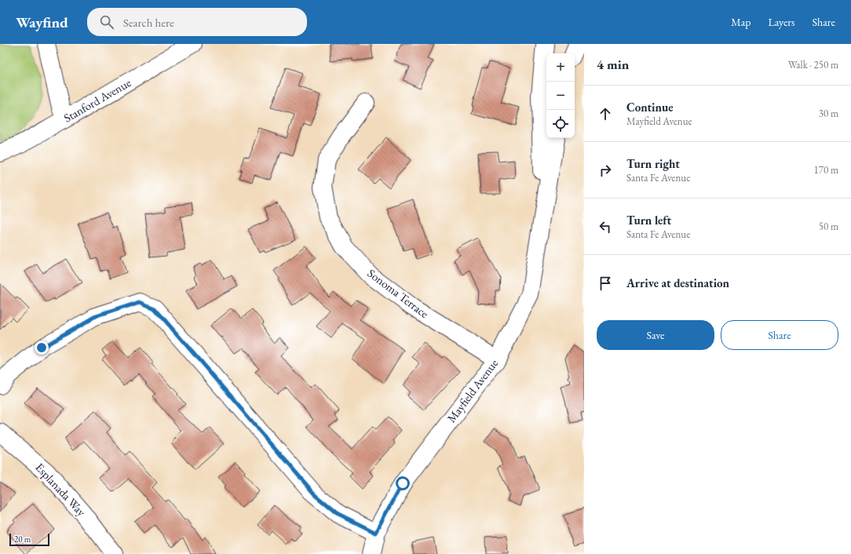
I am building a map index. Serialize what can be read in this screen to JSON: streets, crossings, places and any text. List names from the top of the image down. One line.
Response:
{"streets":{"street":["Stanford Avenue","Sonoma Terrace","Mayfield Avenue","Esplanada Way"]},"crossings":[["Sonoma Terrace","Mayfield Avenue"]],"scale_bar":"20 m","page":{"header":"Wayfind","search":"Search here","nav":["Map","Layers","Share"],"heading":["4 min","Walk · 250 m"],"map_buttons":["+","−"],"list":[["Continue","Mayfield Avenue","30 m"],["Turn right","Santa Fe Avenue","170 m"],["Turn left","Santa Fe Avenue","50 m"],"Arrive at destination"],"buttons":["Save","Share"],"scale":"20 m"}}
